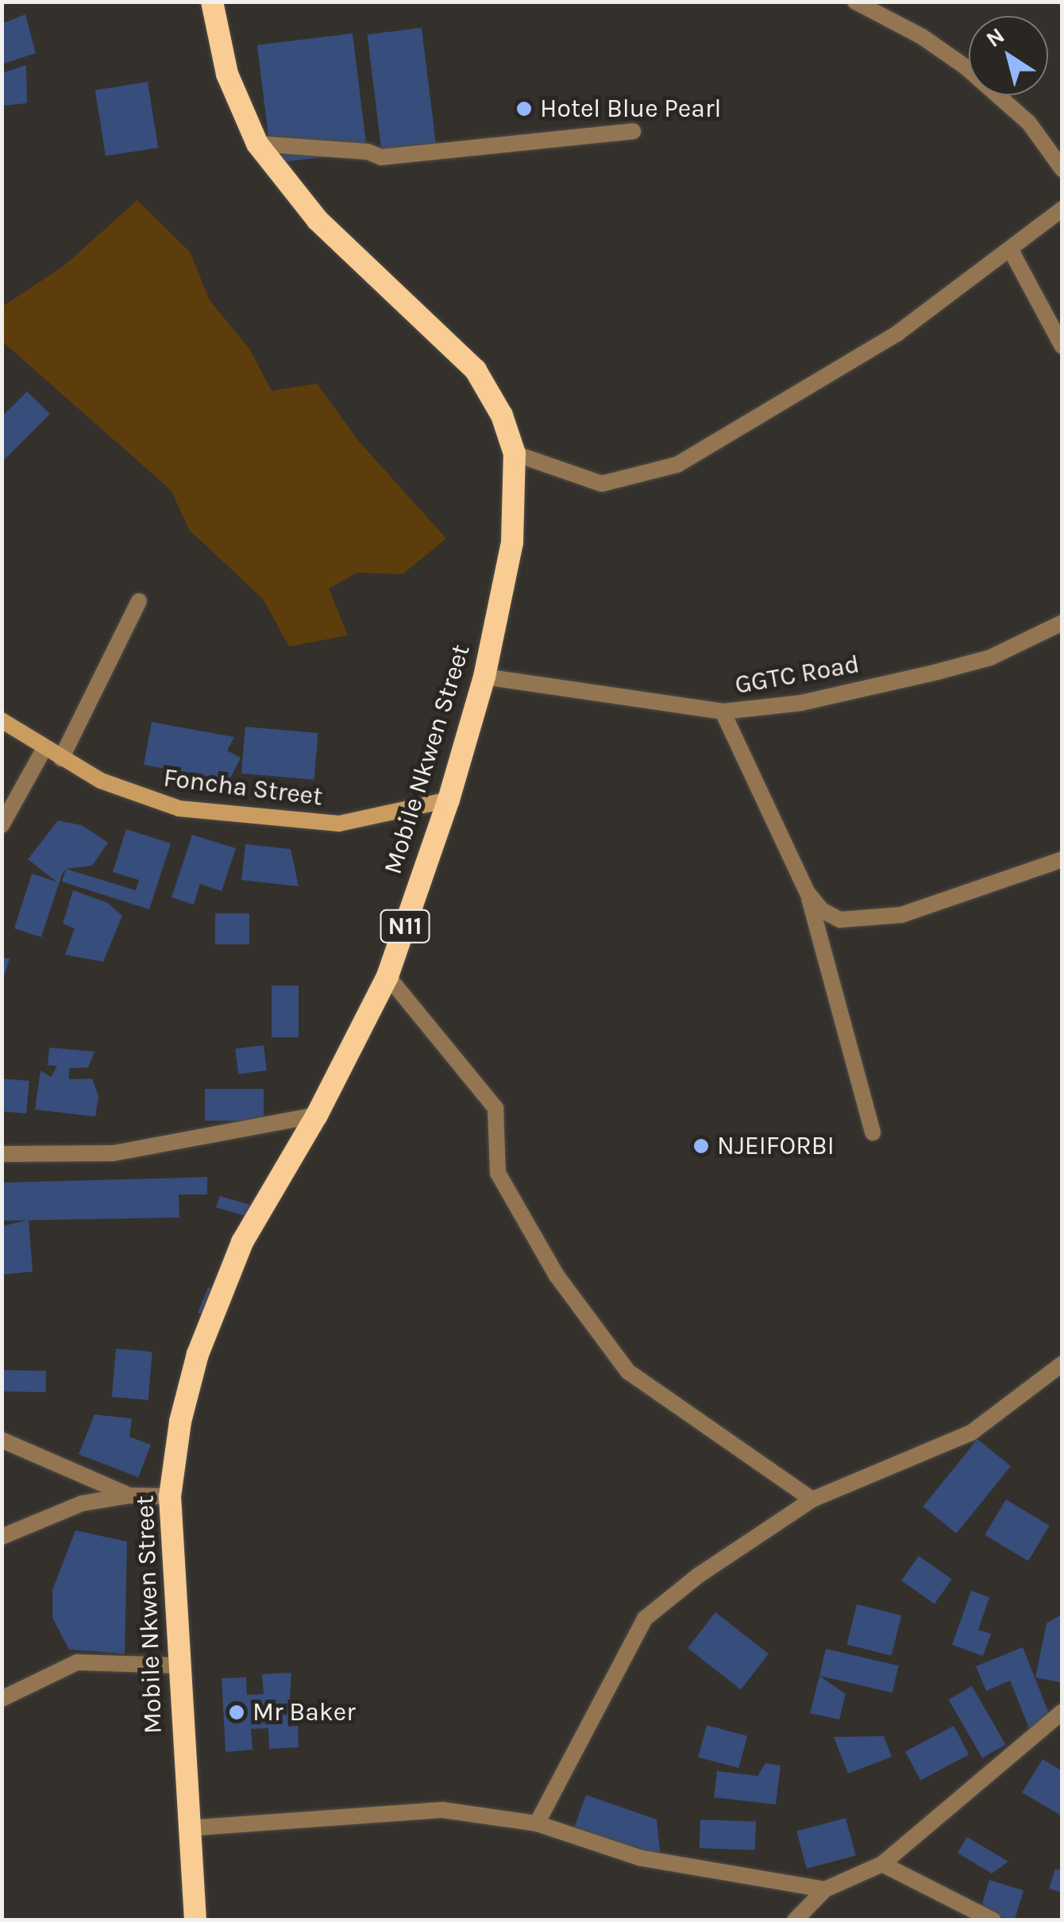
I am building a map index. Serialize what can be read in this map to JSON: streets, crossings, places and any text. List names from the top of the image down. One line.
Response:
{"streets":{"highway":["Mobile Nkwen Street","N11"],"main road":["Foncha Street"],"street":["GGTC Road"]},"crossings":[["GGTC Road","Mobile Nkwen Street"],["Mobile Nkwen Street","Foncha Street"]],"places":["Hotel Blue Pearl","NJEIFORBI","Mr Baker"],"north":"top left"}
